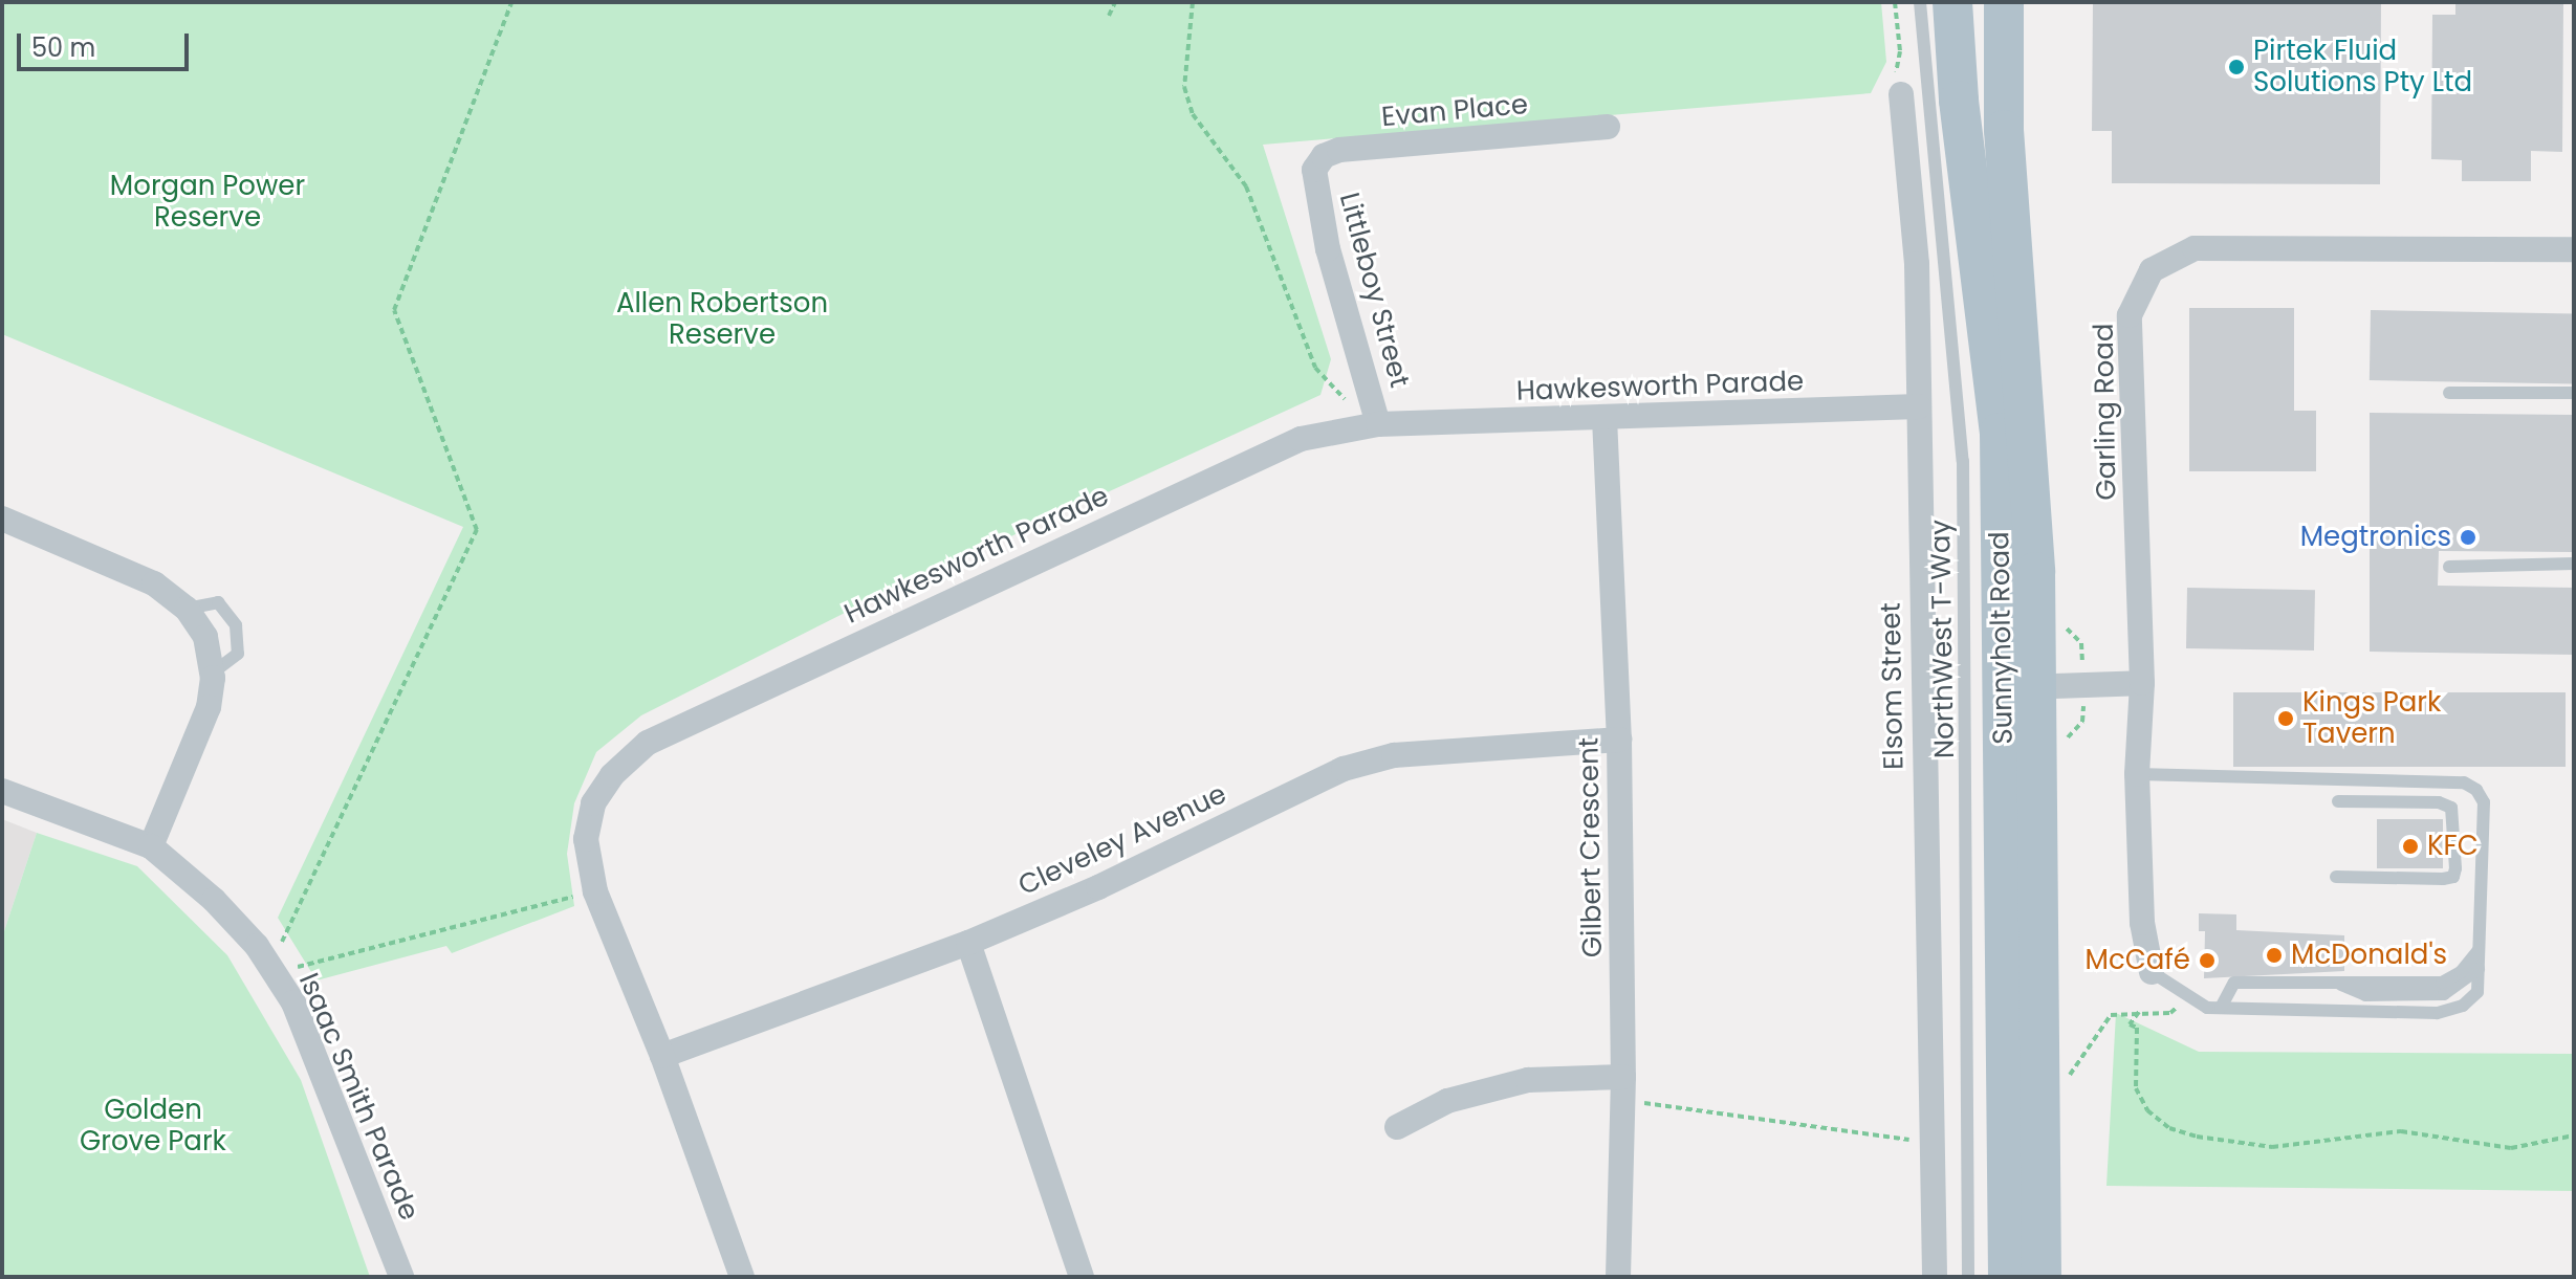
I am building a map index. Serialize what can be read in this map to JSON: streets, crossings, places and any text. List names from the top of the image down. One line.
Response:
{"streets":{"main road":["Sunnyholt Road"],"street":["Evan Place","Littleboy Street","Hawkesworth Parade","Garling Road","Elsom Street","Cleveley Avenue","Gilbert Crescent","Isaac Smith Parade"],"lane":["NorthWest T-Way"]},"crossings":[["Evan Place","Littleboy Street"],["Littleboy Street","Hawkesworth Parade"],["Hawkesworth Parade","Elsom Street"],["Hawkesworth Parade","Cleveley Avenue"],["Hawkesworth Parade","Gilbert Crescent"],["Cleveley Avenue","Gilbert Crescent"]],"parks":["Morgan Power Reserve","Allen Robertson Reserve","Golden Grove Park"],"places":["Pirtek Fluid Solutions Pty Ltd","Megtronics","Kings Park Tavern","KFC","McDonald's","McCafé"],"scale_bar":"50 m"}
